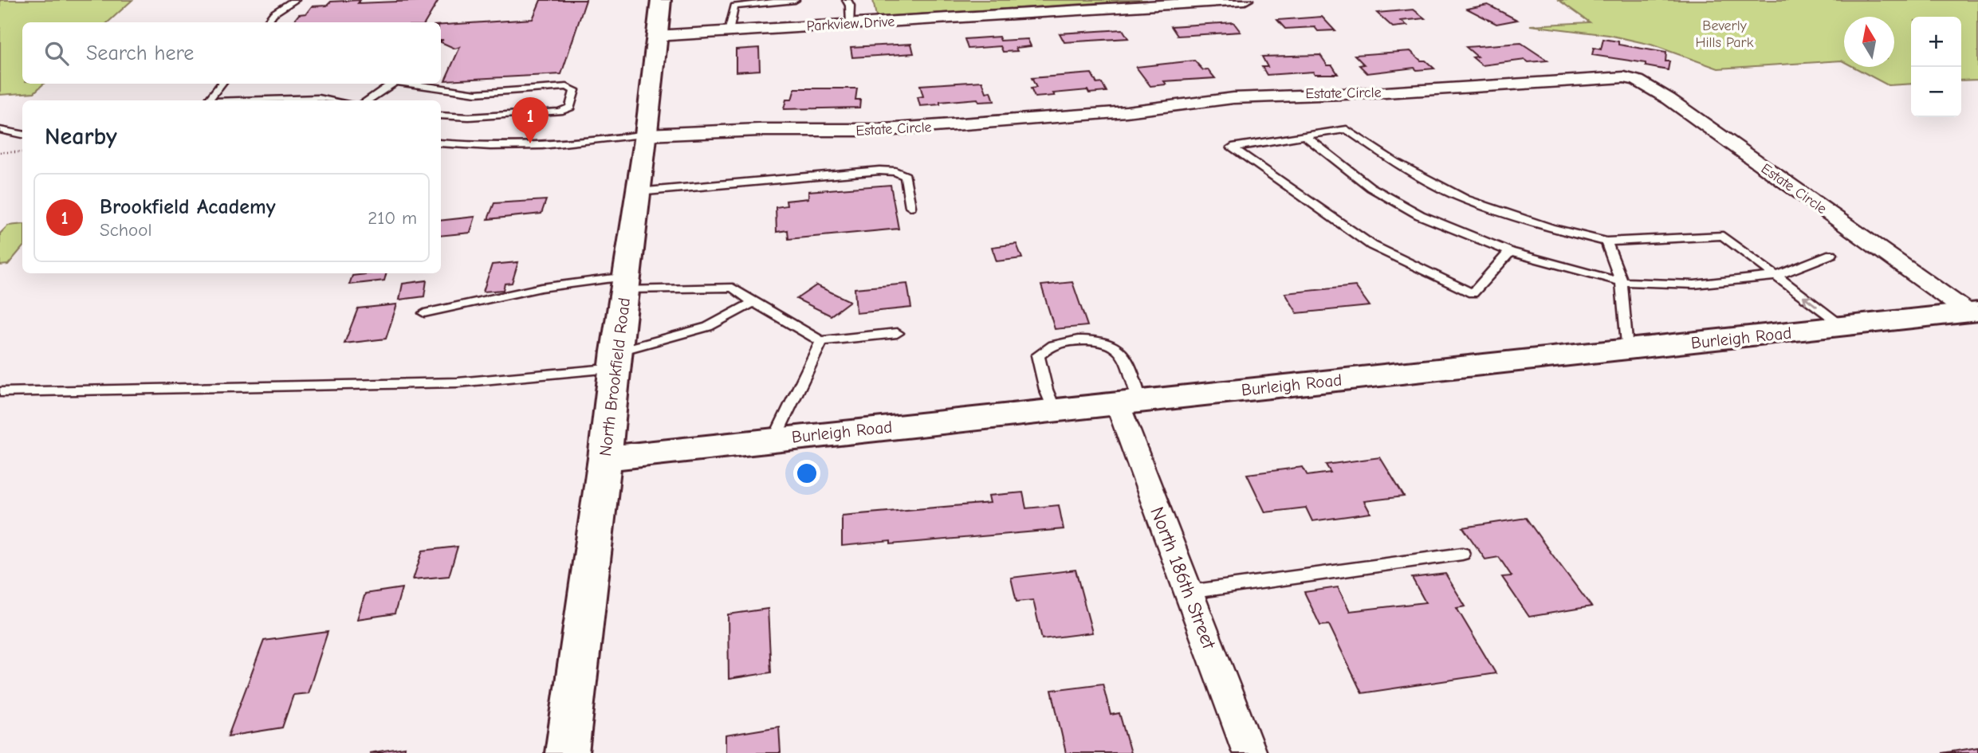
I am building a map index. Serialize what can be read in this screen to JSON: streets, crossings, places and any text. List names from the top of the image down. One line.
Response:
{"streets":{"street":["Parkview Drive","Estate Circle","Burleigh Road","North Brookfield Road","North 186th Street"]},"crossings":[["Parkview Drive","North Brookfield Road"],["Estate Circle","Burleigh Road"],["Estate Circle","North Brookfield Road"],["Burleigh Road","North Brookfield Road"],["Burleigh Road","North 186th Street"]],"parks":["Beverly Hills Park"],"north":"top","page":{"map_buttons":["+","−"],"search":"Search here","pins":"1","heading":"Nearby","list":[{"mark":"1","name":"Brookfield Academy","note":"School","value":"210 m"}]}}
